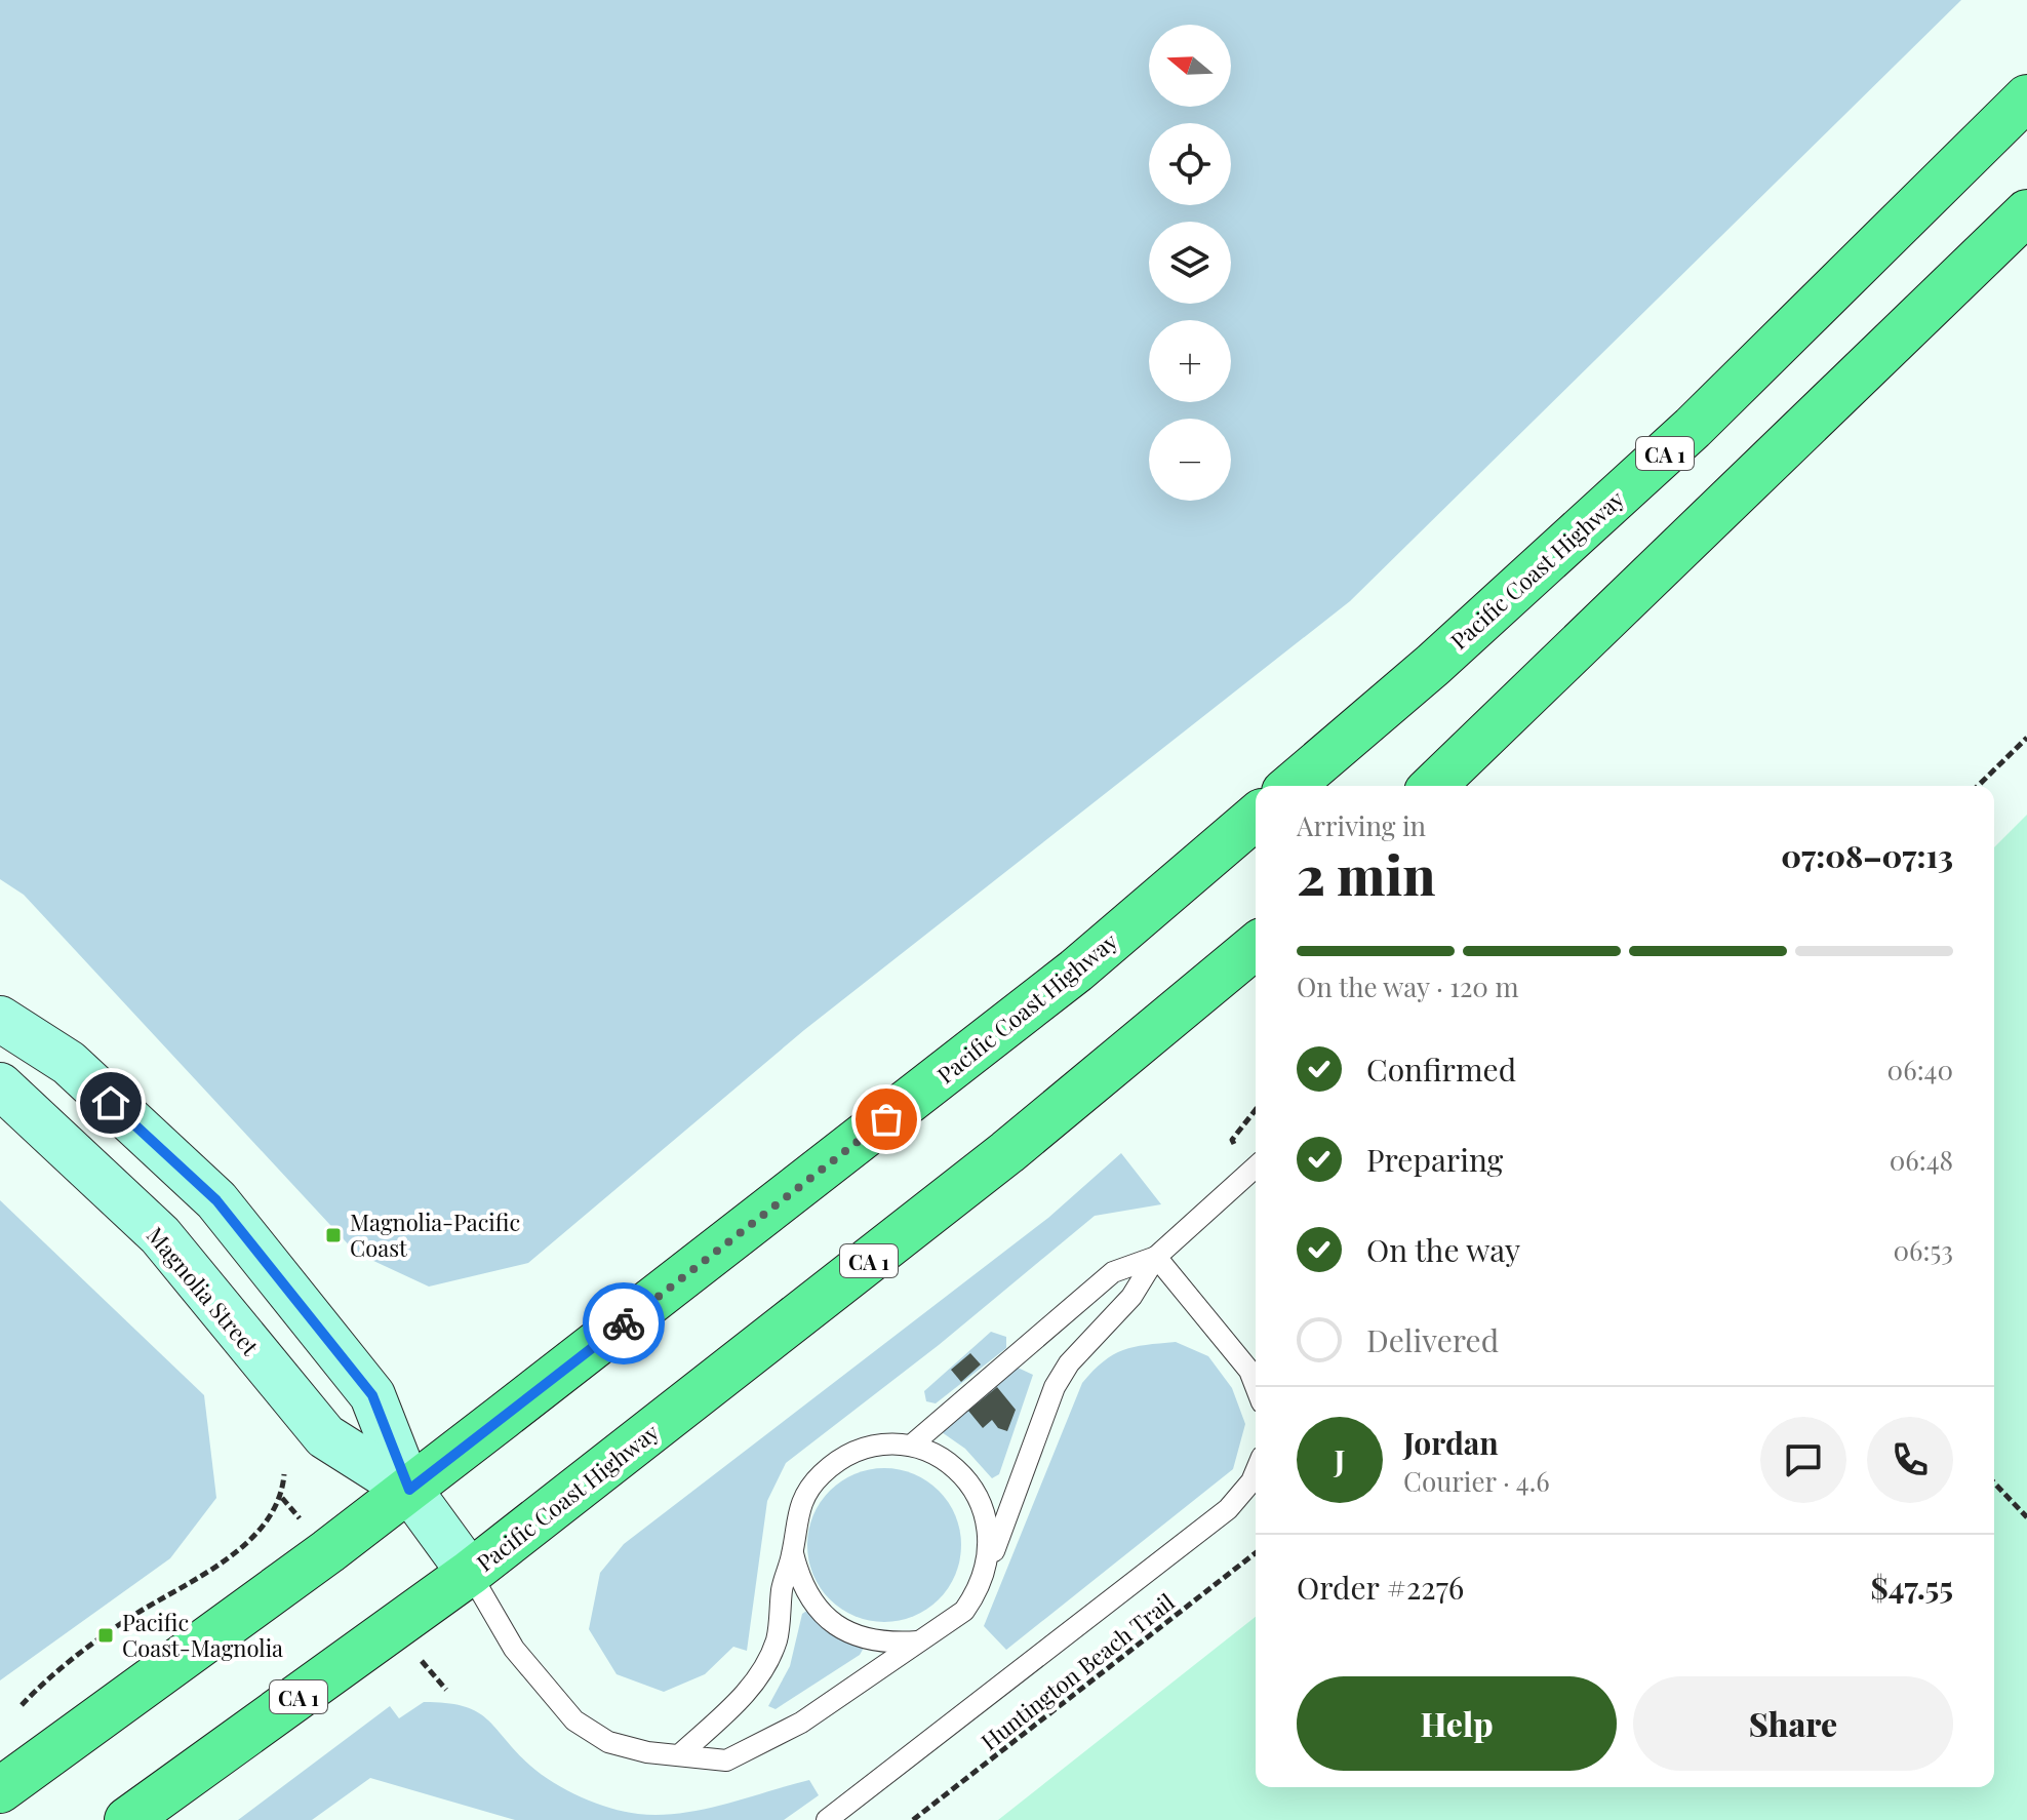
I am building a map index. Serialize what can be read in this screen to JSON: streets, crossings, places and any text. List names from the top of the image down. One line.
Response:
{"streets":{"highway":["CA 1","Pacific Coast Highway"],"main road":["Magnolia Street"],"path":["Huntington Beach Trail"]},"crossings":[["Pacific Coast Highway","Magnolia Street"]],"places":{"transit":["Magnolia-Pacific Coast","Pacific Coast-Magnolia"]},"north":"left","page":{"map_buttons":["+","−"],"heading":["2 min","Arriving in","07:08–07:13"],"panel":["Jordan","Courier · 4.6","Order #2276","$47.55"],"bar":"On the way · 120 m","list":[["Confirmed","06:40"],["Preparing","06:48"],["On the way","06:53"],"Delivered"],"round":"J","buttons":["Help","Share"]}}
